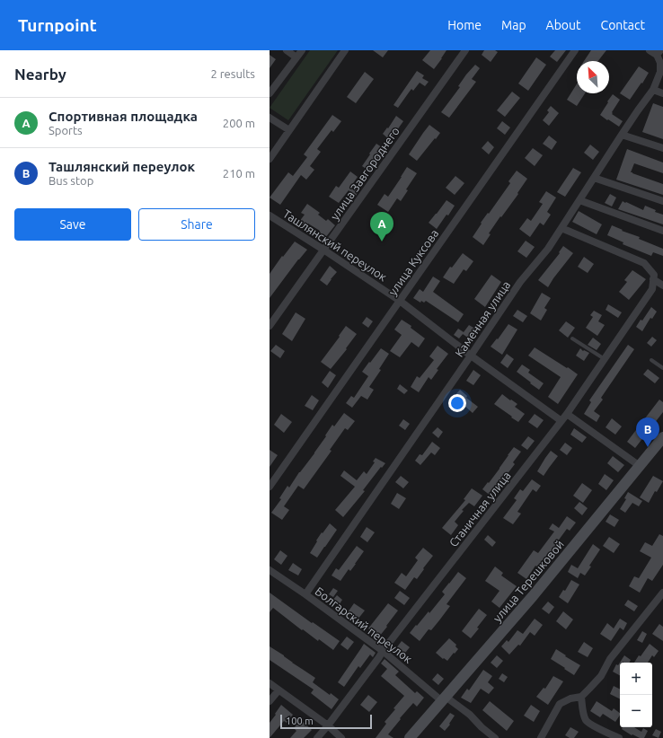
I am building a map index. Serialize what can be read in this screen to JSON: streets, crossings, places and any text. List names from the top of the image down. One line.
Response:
{"streets":{"street":["улица Завгороднего","Ташлянский переулок","улица Куксова","Каменная улица","Станичная улица","улица Терешковой","Болгарский переулок"]},"crossings":[["улица Завгороднего","Ташлянский переулок"],["Ташлянский переулок","улица Куксова"],["Ташлянский переулок","Каменная улица"],["Ташлянский переулок","Станичная улица"],["Каменная улица","Болгарский переулок"],["Станичная улица","Болгарский переулок"],["улица Терешковой","Болгарский переулок"]],"scale_bar":"100 m","north":"top left","page":{"header":"Turnpoint","nav":["Home","Map","About","Contact"],"heading":["Nearby","2 results"],"list":[{"mark":"A","name":"Спортивная площадка","note":"Sports","value":"200 m"},{"mark":"B","name":"Ташлянский переулок","note":"Bus stop","value":"210 m"}],"buttons":["Save","Share"],"pins":["A","B"],"map_buttons":["+","−"],"scale":"100 m"}}
